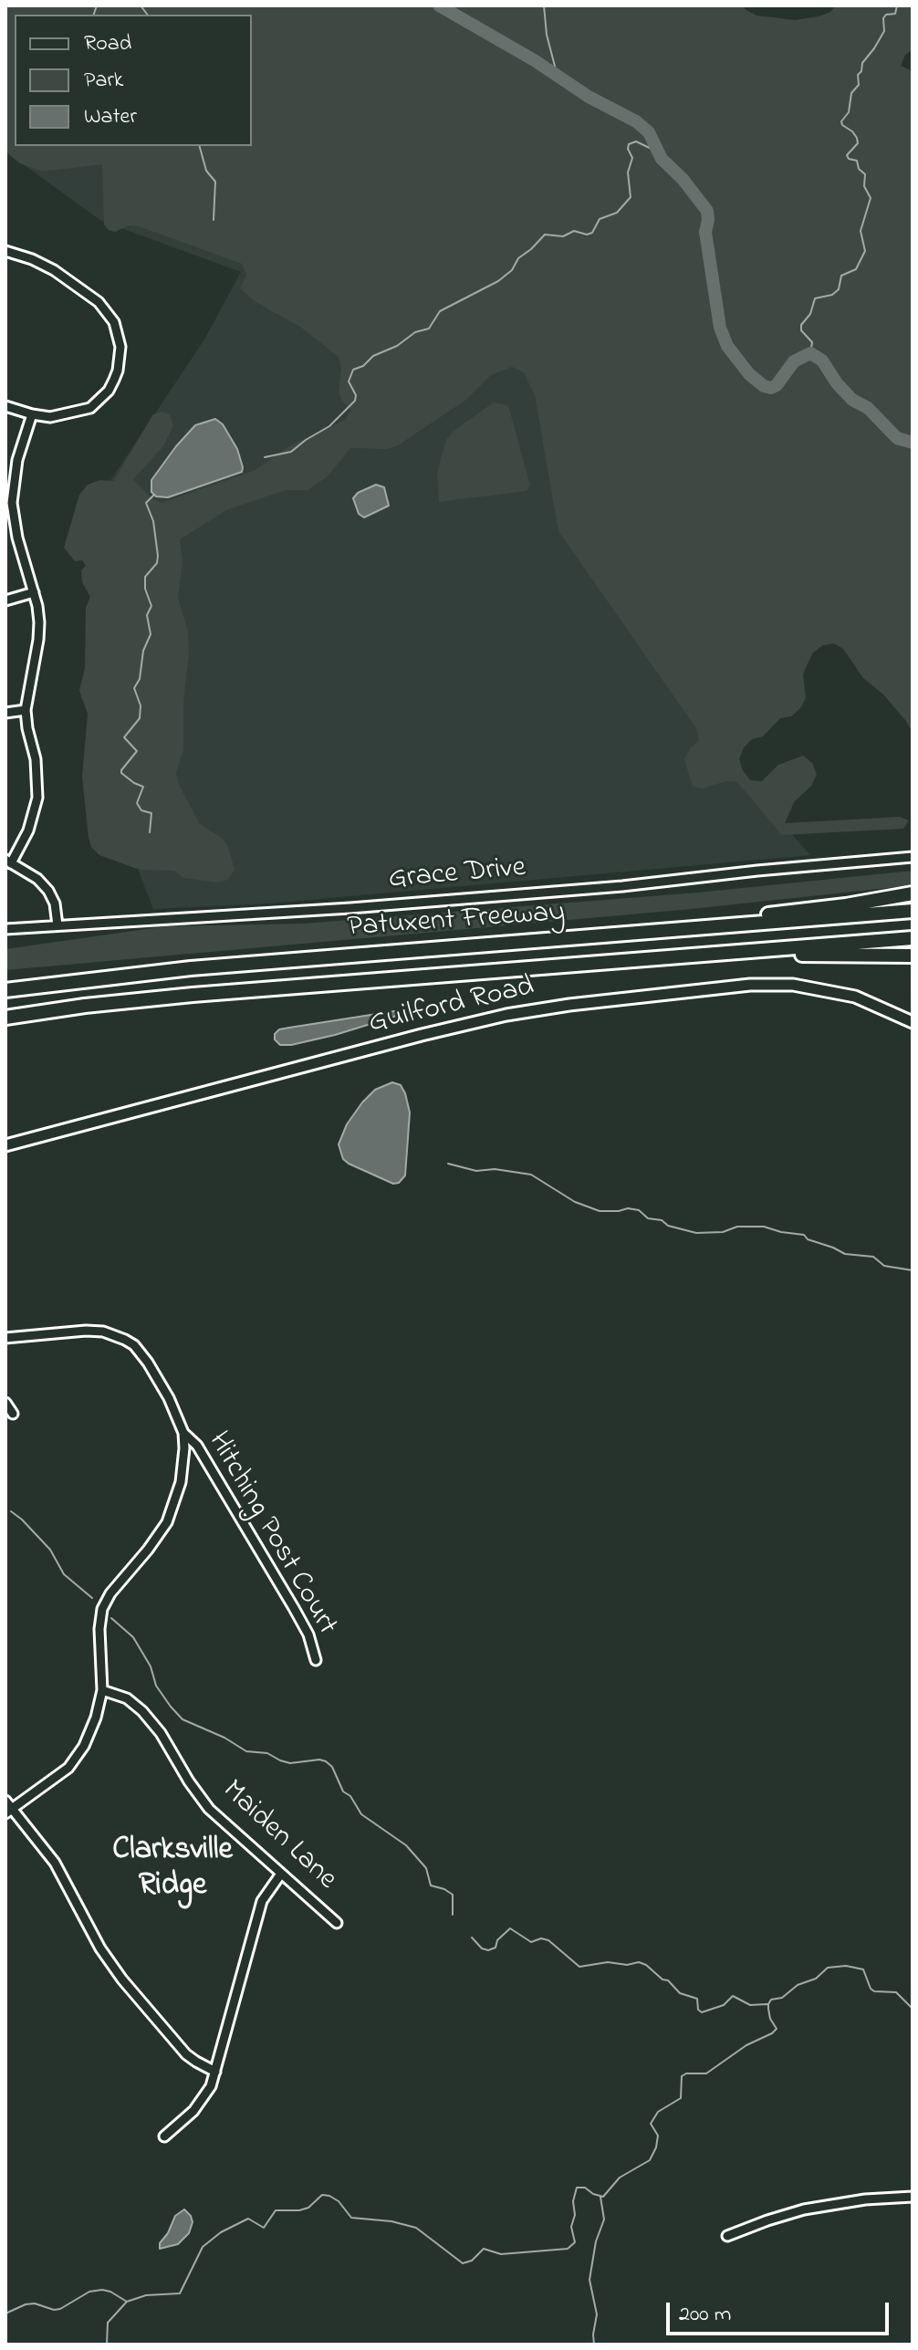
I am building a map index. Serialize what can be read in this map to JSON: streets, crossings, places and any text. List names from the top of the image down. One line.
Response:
{"streets":{"highway":["Patuxent Freeway"],"main road":["Guilford Road"],"street":["Grace Drive","Hitching Post Court","Maiden Lane"]},"districts":["Clarksville Ridge"],"legend":["Road","Park","Water"],"scale_bar":"200 m"}
